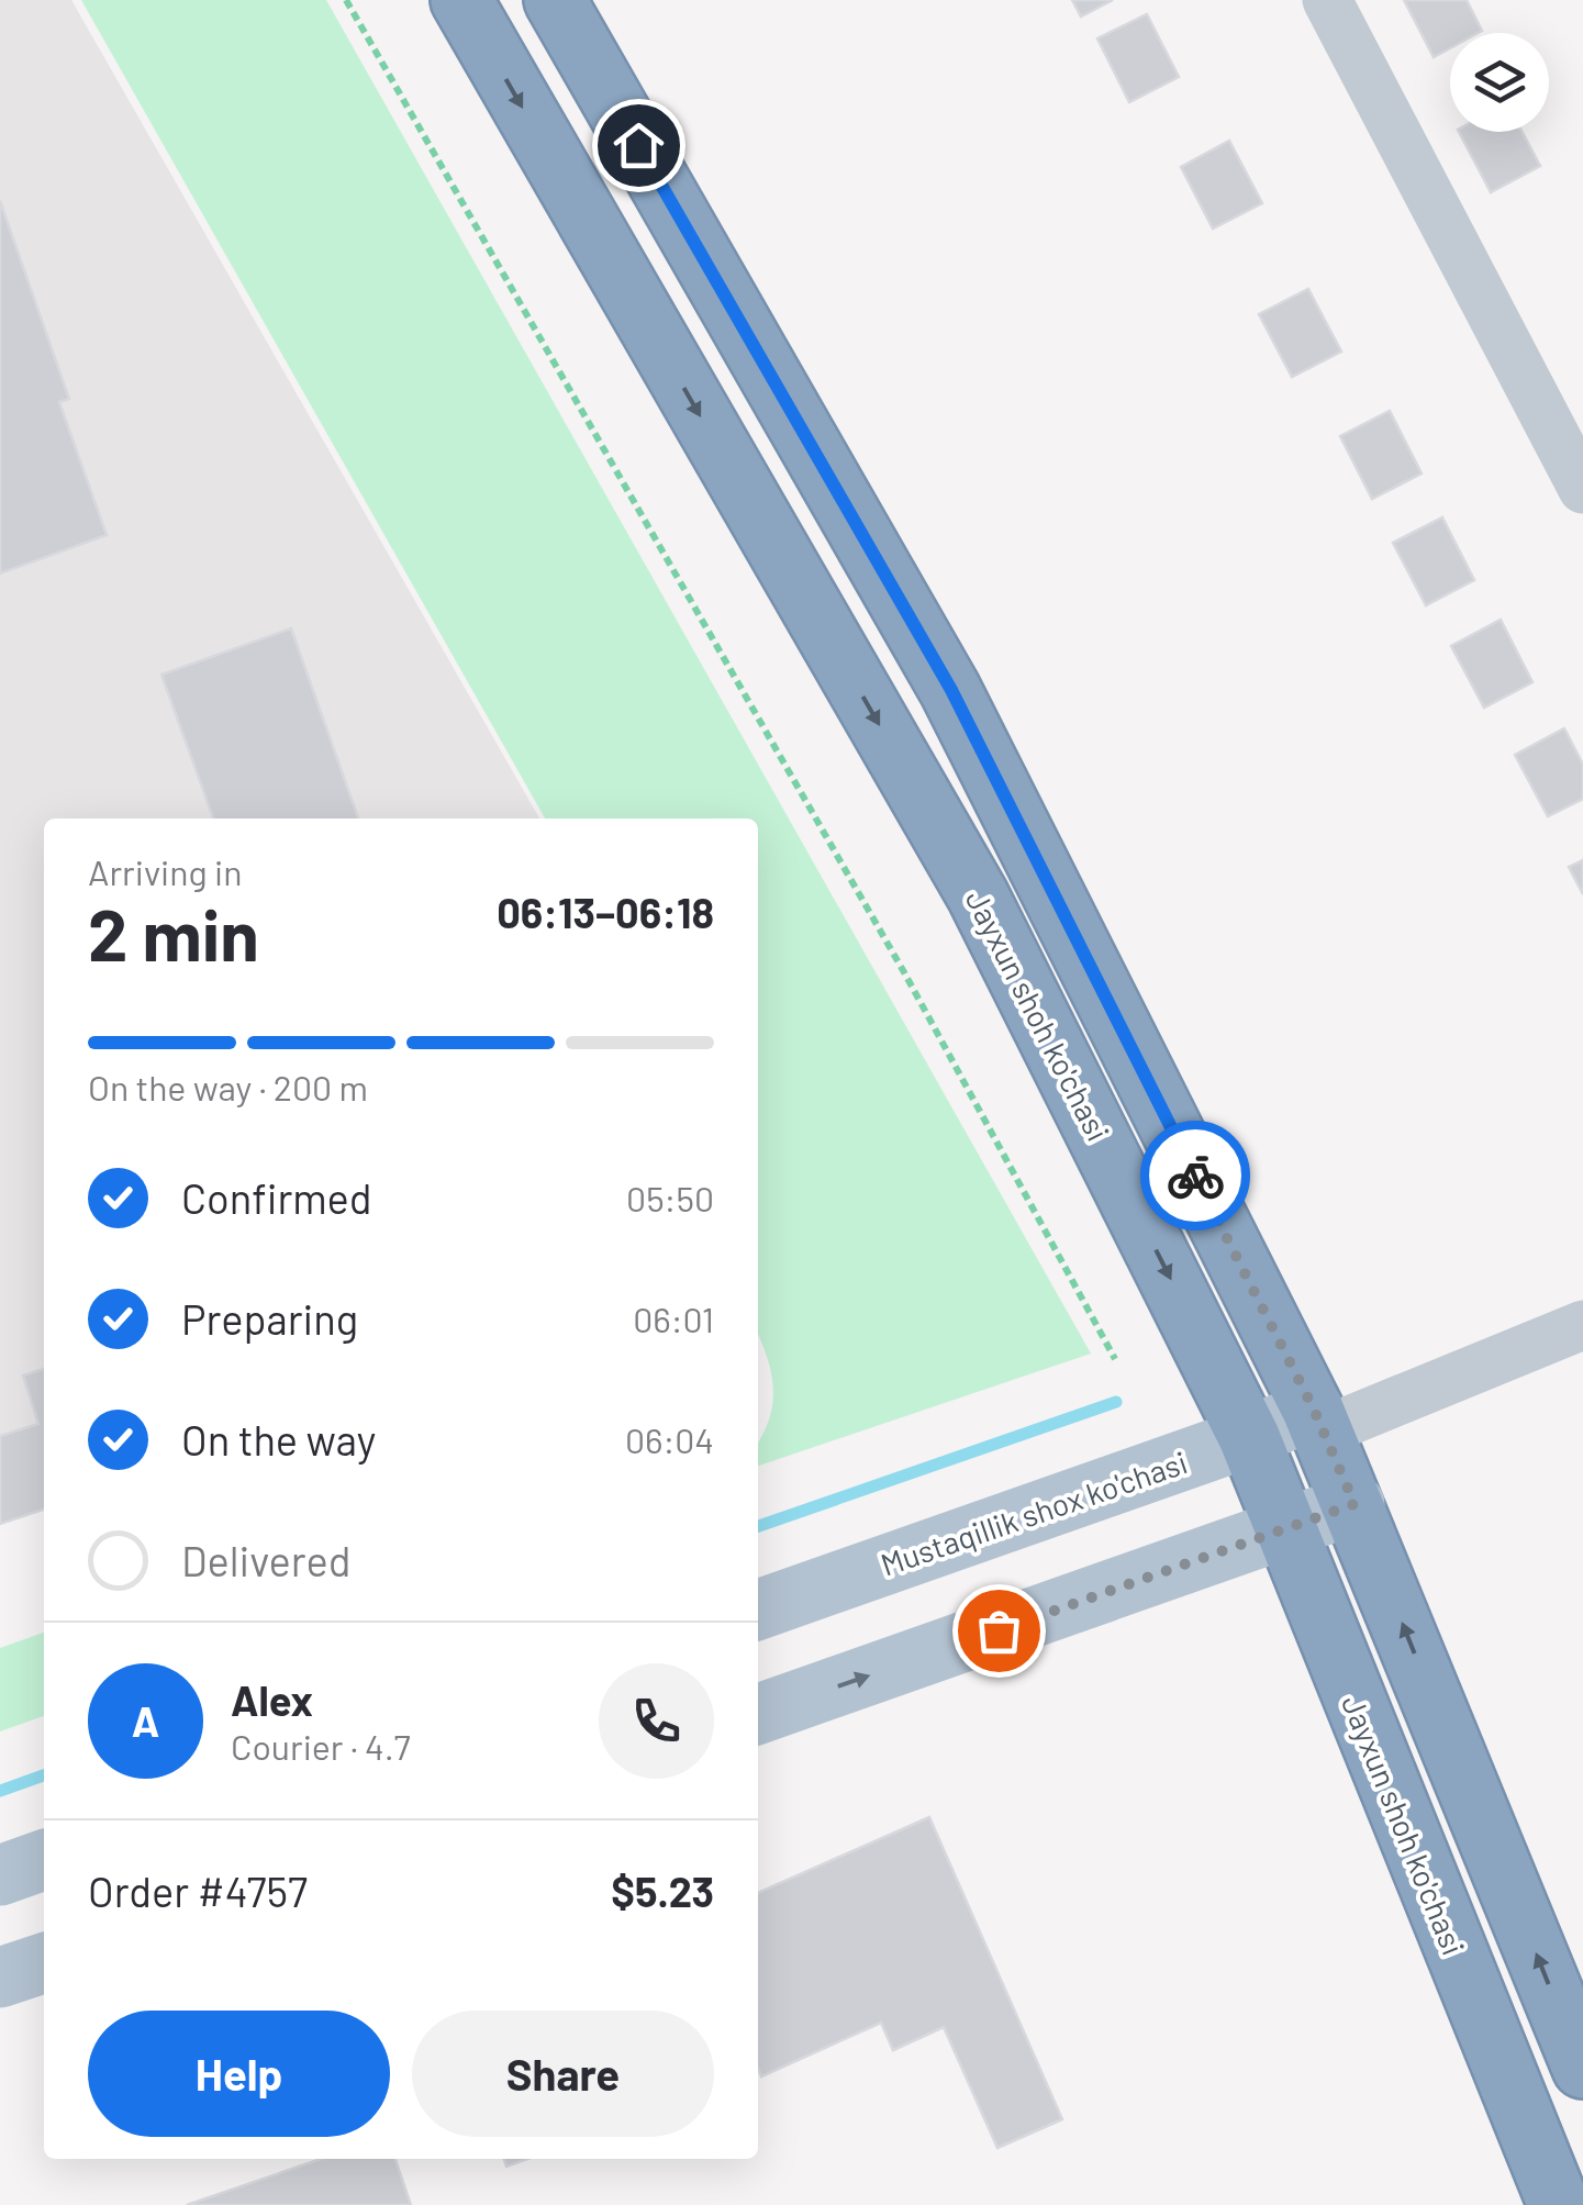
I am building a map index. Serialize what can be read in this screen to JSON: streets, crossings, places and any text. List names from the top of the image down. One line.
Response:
{"streets":{"highway":["Jayxun shoh ko'chasi"],"main road":["Mustaqillik shox ko'chasi"]},"crossings":[["Jayxun shoh ko'chasi","Mustaqillik shox ko'chasi"]],"page":{"heading":["2 min","Arriving in","06:13–06:18"],"panel":["Alex","Courier · 4.7","Order #4757","$5.23"],"bar":"On the way · 200 m","list":[["Confirmed","05:50"],["Preparing","06:01"],["On the way","06:04"],"Delivered"],"round":"A","buttons":["Help","Share"]}}
